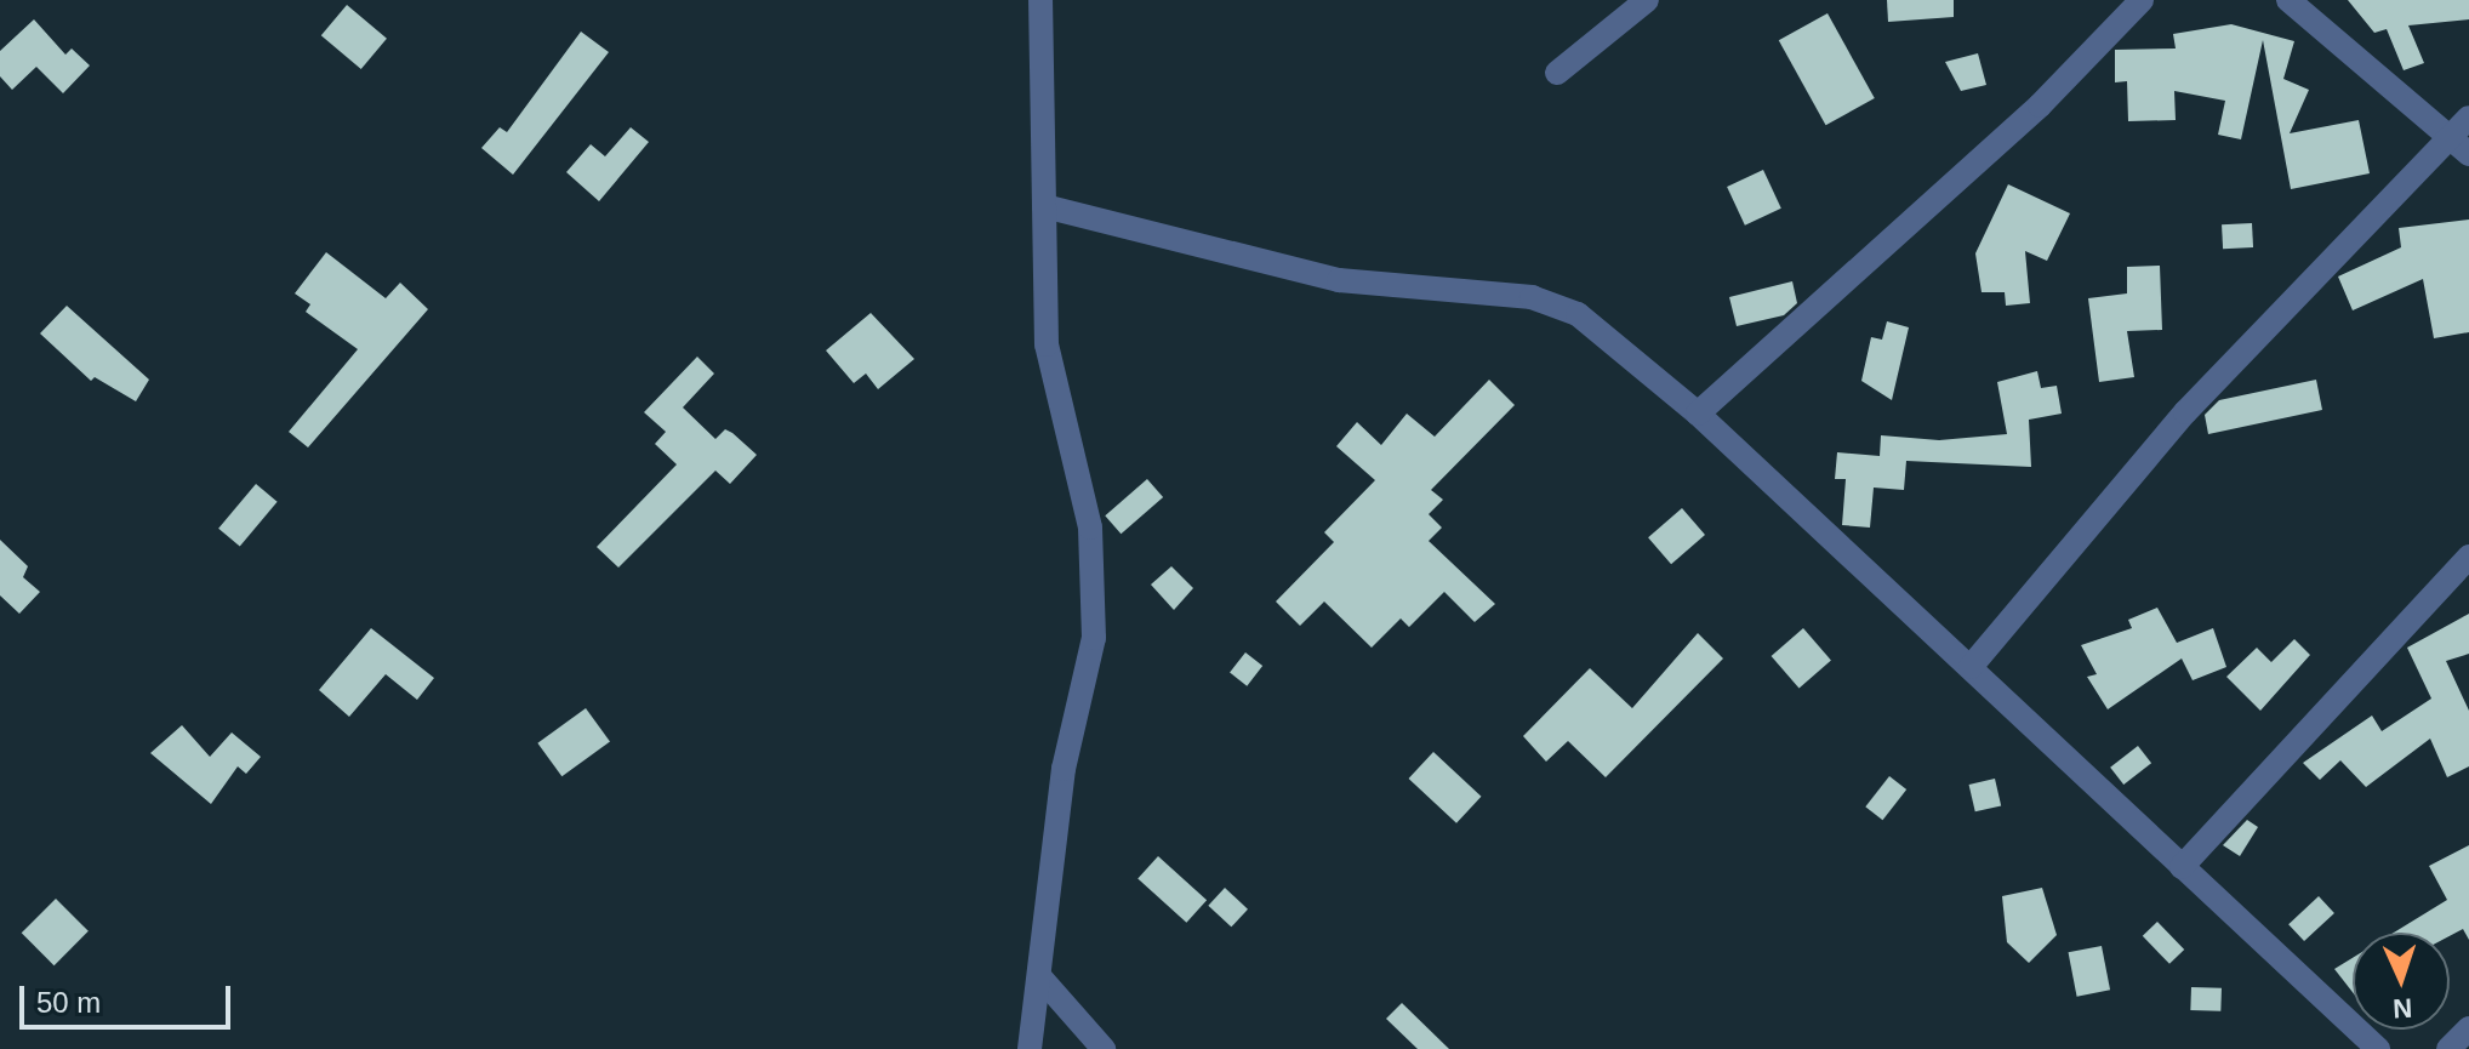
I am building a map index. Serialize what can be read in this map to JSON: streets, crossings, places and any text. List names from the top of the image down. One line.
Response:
{"scale_bar":"50 m","north":"bottom"}
